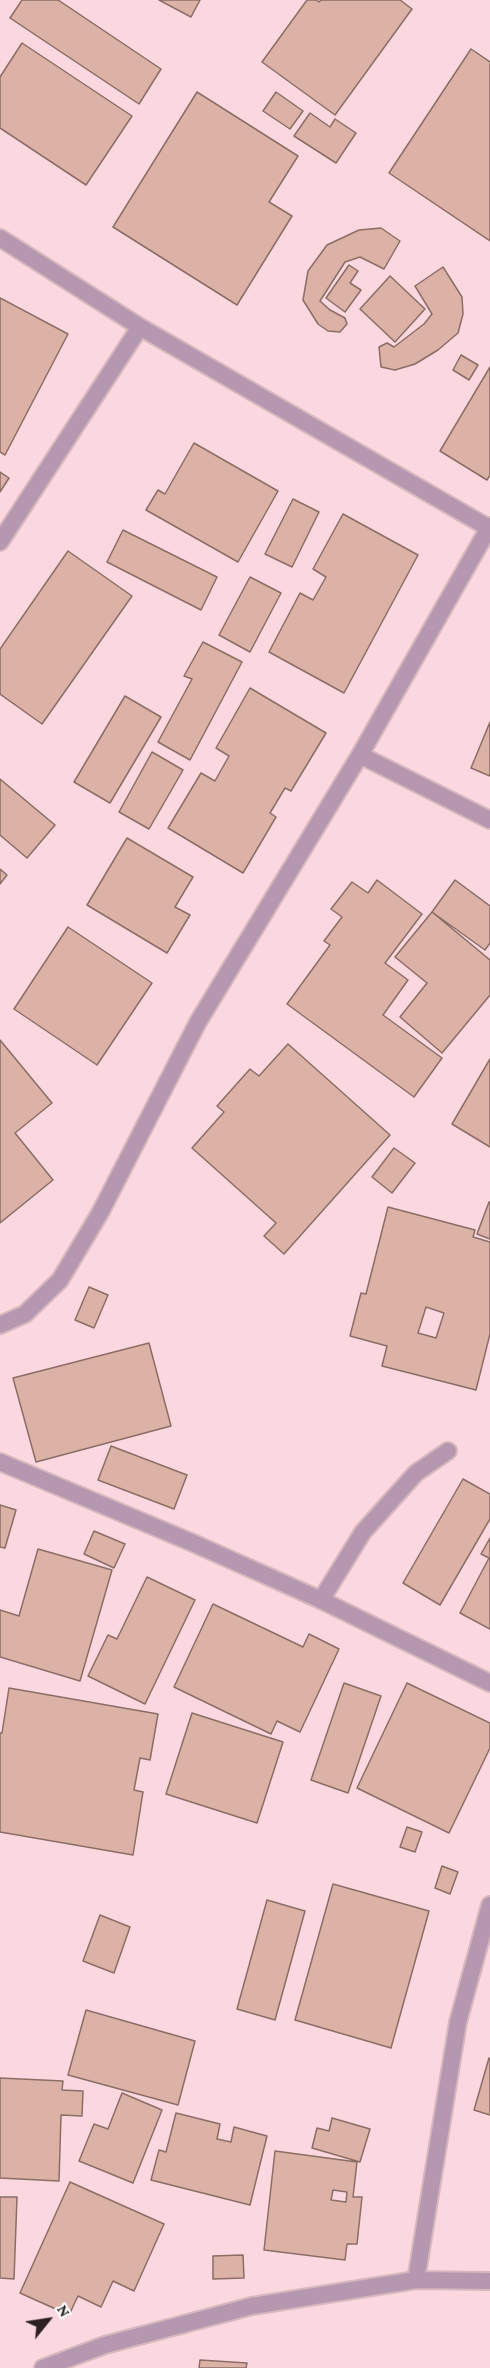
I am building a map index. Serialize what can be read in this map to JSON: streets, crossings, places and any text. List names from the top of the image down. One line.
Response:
{"north":"top right"}
